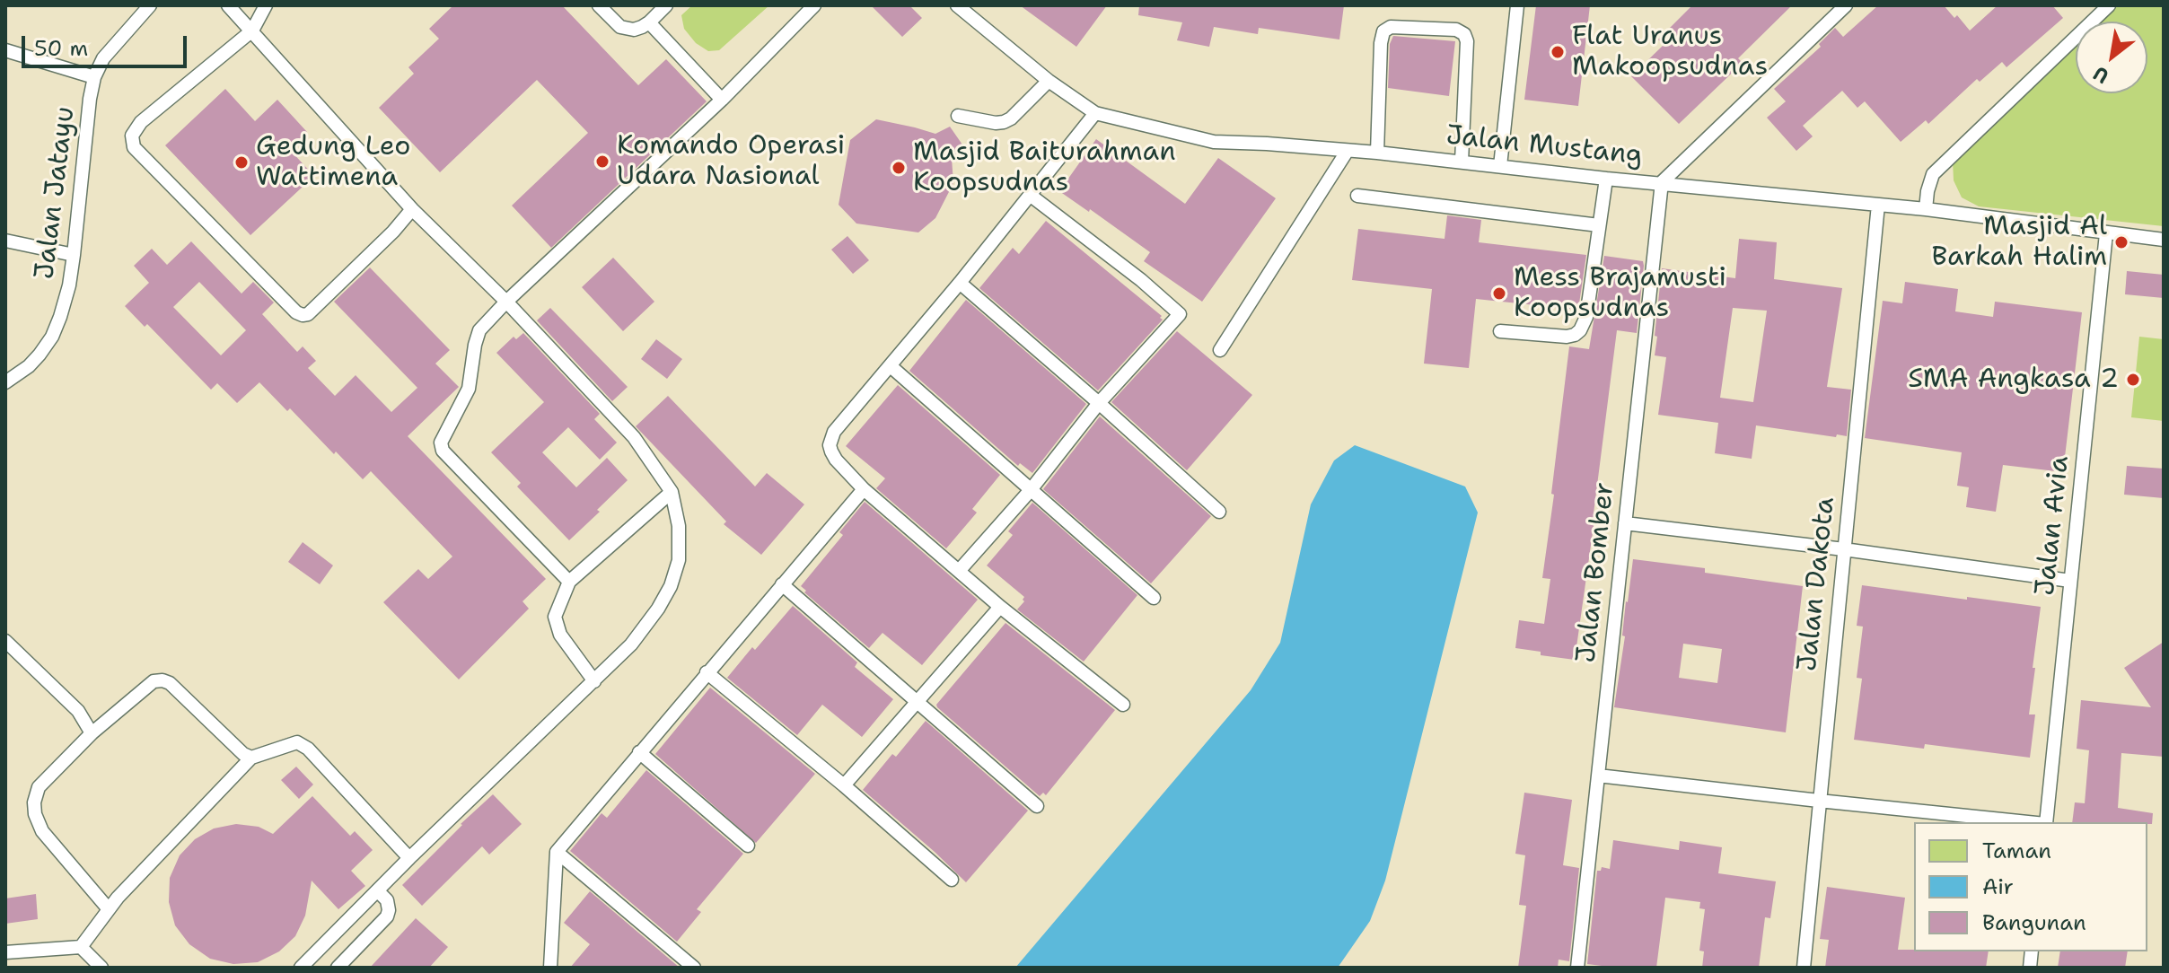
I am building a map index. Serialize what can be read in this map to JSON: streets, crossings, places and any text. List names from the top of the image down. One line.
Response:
{"streets":{"lane":["Jalan Mustang","Jalan Jatayu","Jalan Avia","Jalan Bomber","Jalan Dakota"]},"crossings":[["Jalan Mustang","Jalan Avia"],["Jalan Mustang","Jalan Bomber"],["Jalan Mustang","Jalan Dakota"]],"places":["Flat Uranus Makoopsudnas","Komando Operasi Udara Nasional","Gedung Leo Wattimena","Masjid Baiturahman Koopsudnas","Masjid Al Barkah Halim","Mess Brajamusti Koopsudnas","SMA Angkasa 2"],"legend":["Taman","Air","Bangunan"],"scale_bar":"50 m","north":"bottom left"}
